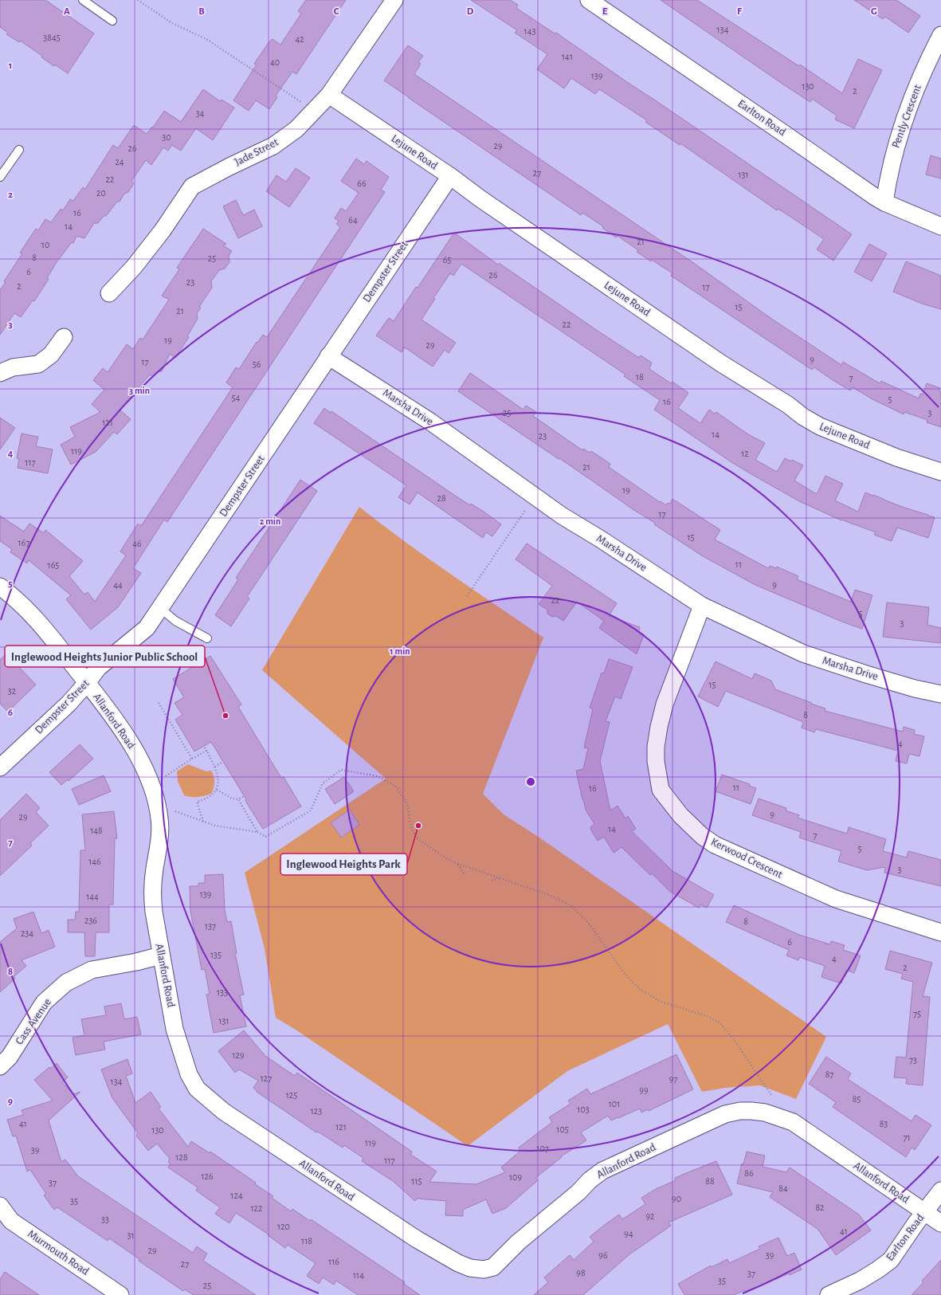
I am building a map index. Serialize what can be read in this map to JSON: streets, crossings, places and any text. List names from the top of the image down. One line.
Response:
{"streets":{"street":["Pently Crescent","Earlton Road","Jade Street","Lejune Road","Dempster Street","Marsha Drive","Allanford Road","Kerwood Crescent","Cass Avenue","Murmouth Road"]},"crossings":[["Pently Crescent","Earlton Road"],["Earlton Road","Allanford Road"],["Jade Street","Lejune Road"],["Lejune Road","Dempster Street"],["Dempster Street","Marsha Drive"],["Dempster Street","Allanford Road"],["Marsha Drive","Kerwood Crescent"],["Allanford Road","Cass Avenue"]],"places":["Inglewood Heights Junior Public School","Inglewood Heights Park"],"house_numbers":["134","143","3845","42","141","40","139","130","2","34","30","29","26","24","27","131","22","66","20","16","64","14","21","10","8","25","65","6","26","23","2","17","15","21","22","19","29","9","17","56","18","7","54","5","16","25","3","121","14","23","119","12","117","21","19","28","17","15","167","46","11","165","44","9","22","5","3","15","32","8","4","11","16","9","29","14","148","7","5","146","3","139","144","236","8","137","234","6","135","4","2","133","75","131","129","73","87","127","97","134","99","125","85","101","103","123","41","83","121","105","130","71","119","107","39","128","117","86","126","109","115","88","37","84","124","90","35","82","122","92","33","120","41","94","31","118","29","96","39","116","27","98","37","114","35","25"],"grid":{"columns":["A","B","C","D","E","F","G"],"rows":["1","2","3","4","5","6","7","8","9"]},"rings":["3 min","2 min","1 min"]}
